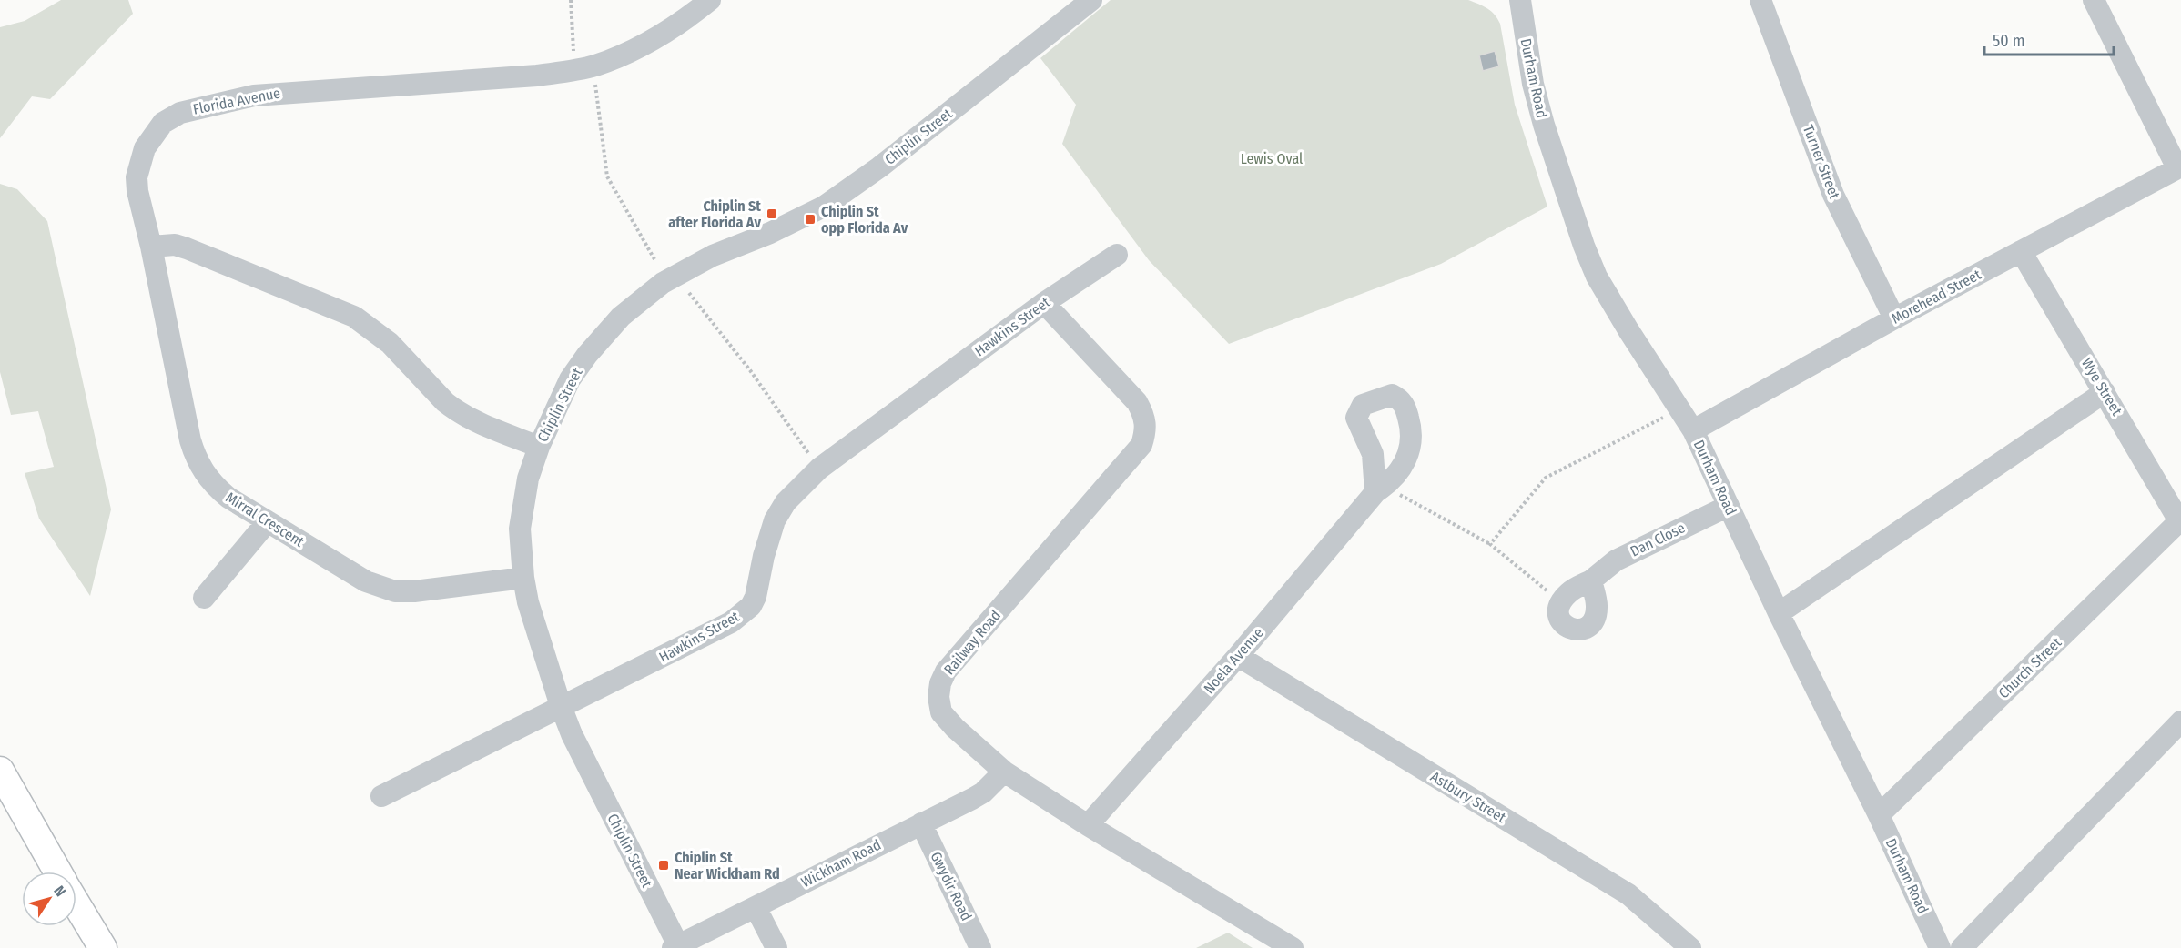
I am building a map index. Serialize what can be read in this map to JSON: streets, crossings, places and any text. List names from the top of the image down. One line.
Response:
{"streets":{"street":["Durham Road","Florida Avenue","Chiplin Street","Turner Street","Morehead Street","Hawkins Street","Wye Street","Mirral Crescent","Dan Close","Railway Road","Noela Avenue","Church Street","Astbury Street","Wickham Road","Gwydir Road"]},"crossings":[["Durham Road","Morehead Street"],["Durham Road","Dan Close"],["Durham Road","Church Street"],["Florida Avenue","Mirral Crescent"],["Chiplin Street","Hawkins Street"],["Chiplin Street","Mirral Crescent"],["Chiplin Street","Wickham Road"],["Turner Street","Morehead Street"],["Morehead Street","Wye Street"],["Hawkins Street","Railway Road"],["Wye Street","Church Street"],["Railway Road","Noela Avenue"],["Railway Road","Wickham Road"],["Noela Avenue","Astbury Street"],["Wickham Road","Gwydir Road"]],"parks":["Lewis Oval"],"places":{"transit":["Chiplin St after Florida Av","Chiplin St opp Florida Av","Chiplin St Near Wickham Rd"]},"scale_bar":"50 m","north":"top right"}
